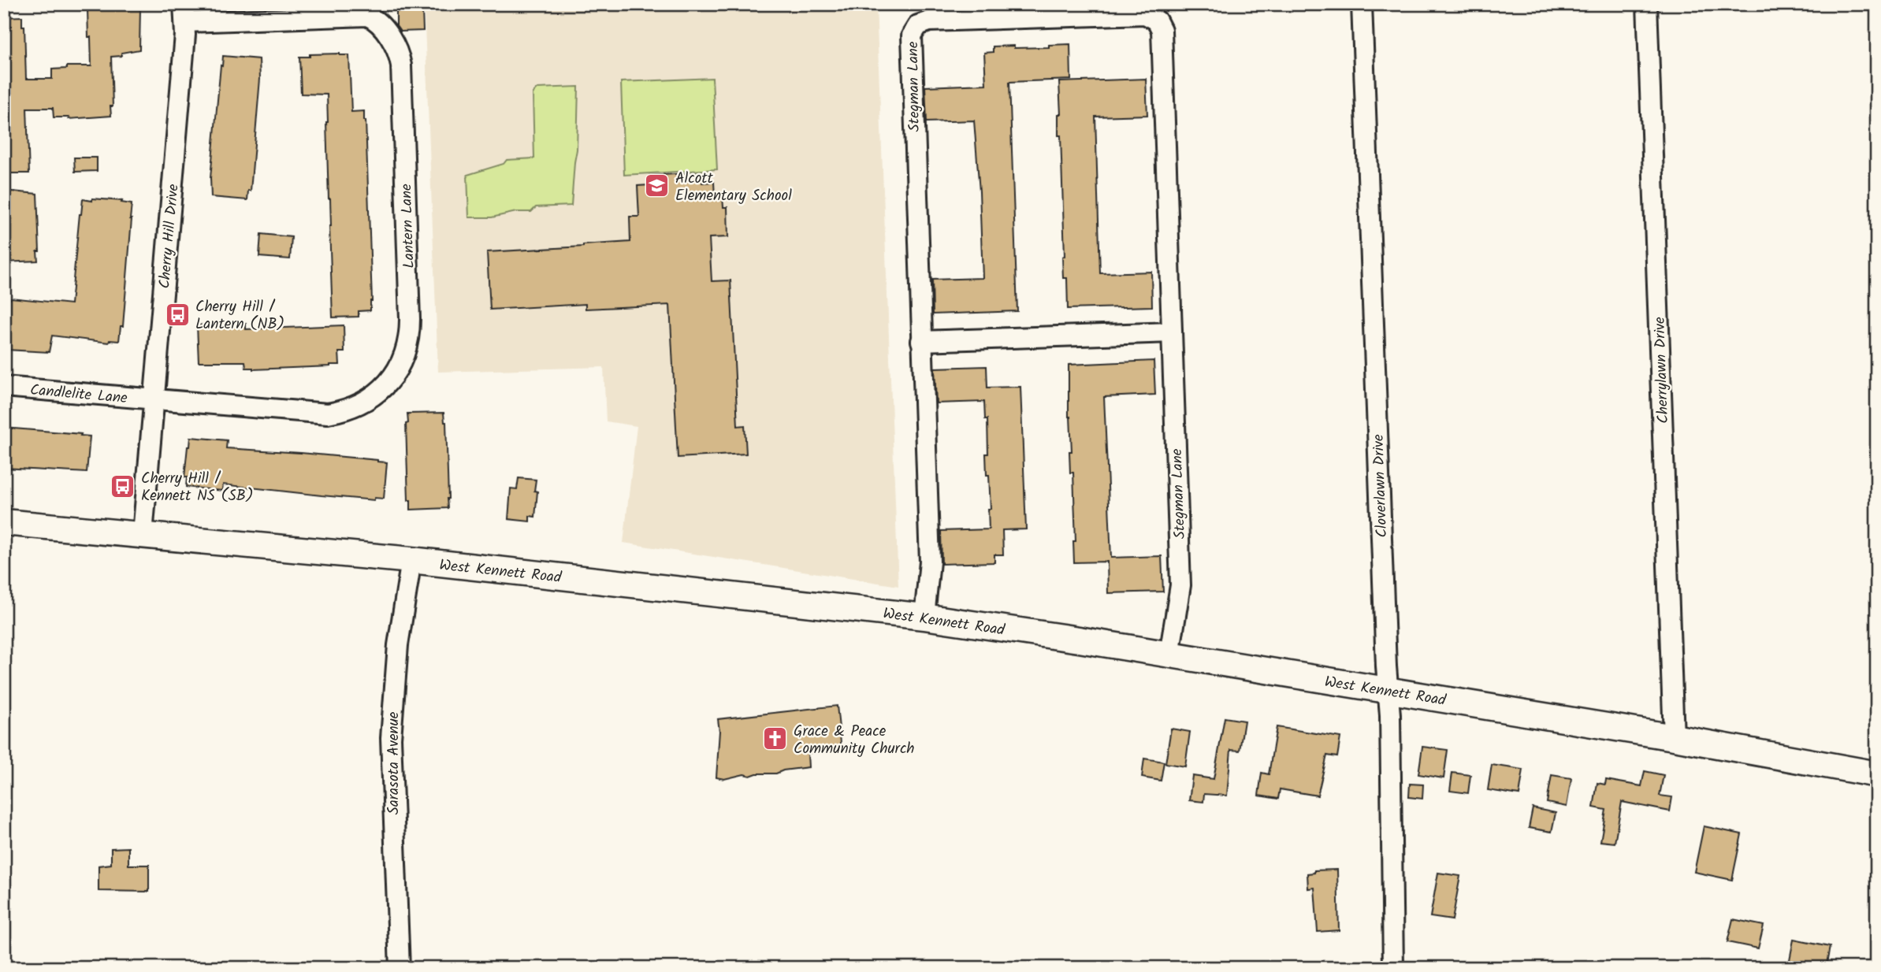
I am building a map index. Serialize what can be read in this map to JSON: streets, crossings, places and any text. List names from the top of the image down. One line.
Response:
{"streets":{"street":["Stegman Lane","Lantern Lane","Cherry Hill Drive","Cherrylawn Drive","Candlelite Lane","Cloverlawn Drive","West Kennett Road","Sarasota Avenue"]},"crossings":[["Stegman Lane","West Kennett Road"],["Lantern Lane","Cherry Hill Drive"],["Lantern Lane","Candlelite Lane"],["Cherry Hill Drive","Candlelite Lane"],["Cherry Hill Drive","West Kennett Road"],["Cherrylawn Drive","West Kennett Road"],["Cloverlawn Drive","West Kennett Road"],["West Kennett Road","Sarasota Avenue"]],"places":{"school or university":["Alcott Elementary School"],"bus stop":["Cherry Hill / Lantern (NB)","Cherry Hill / Kennett NS (SB)"],"church":["Grace & Peace Community Church"]}}
